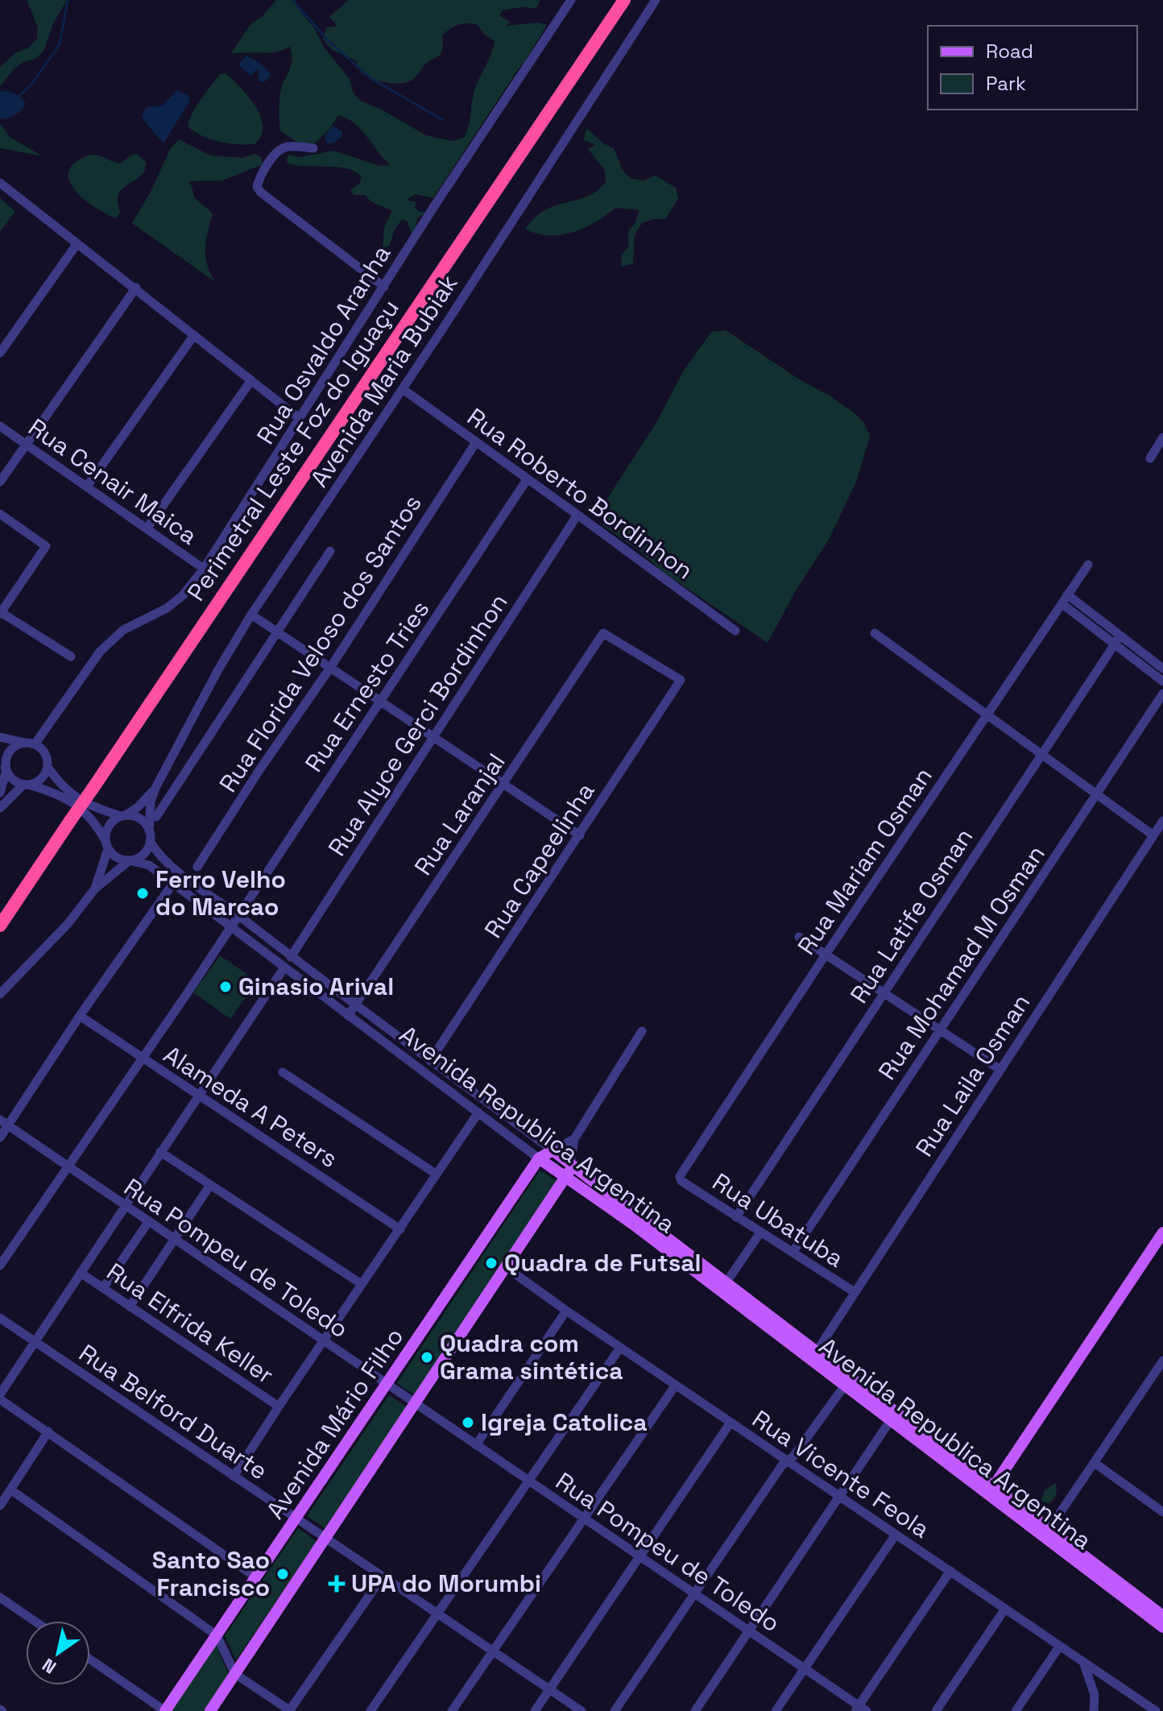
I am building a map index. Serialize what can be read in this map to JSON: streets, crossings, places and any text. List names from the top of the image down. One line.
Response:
{"streets":{"highway":["Perimetral Leste Foz do Iguaçu"],"main road":["Avenida Republica Argentina","Avenida Mário Filho"],"street":["Rua Osvaldo Aranha","Avenida Maria Bubiak","Rua Cenair Maica","Rua Roberto Bordinhon","Rua Florida Veloso dos Santos","Rua Ernesto Tries","Rua Alyce Gerci Bordinhon","Rua Laranjal","Rua Capeelinha","Rua Mariam Osman","Rua Latife Osman","Rua Mohamad M Osman","Rua Laila Osman","Alameda A Peters","Rua Ubatuba","Rua Pompeu de Toledo","Rua Elfrida Keller","Rua Belford Duarte","Rua Vicente Feola"]},"crossings":[["Rua Osvaldo Aranha","Rua Cenair Maica"],["Avenida Maria Bubiak","Rua Roberto Bordinhon"],["Avenida Maria Bubiak","Avenida Republica Argentina"],["Rua Roberto Bordinhon","Rua Florida Veloso dos Santos"],["Rua Roberto Bordinhon","Rua Ernesto Tries"],["Rua Roberto Bordinhon","Rua Alyce Gerci Bordinhon"],["Rua Ernesto Tries","Alameda A Peters"],["Rua Ernesto Tries","Avenida Republica Argentina"],["Rua Ernesto Tries","Rua Pompeu de Toledo"],["Rua Alyce Gerci Bordinhon","Avenida Republica Argentina"],["Rua Laranjal","Rua Capeelinha"],["Rua Laranjal","Avenida Republica Argentina"],["Rua Capeelinha","Avenida Republica Argentina"],["Rua Mariam Osman","Rua Ubatuba"],["Rua Latife Osman","Rua Ubatuba"],["Rua Mohamad M Osman","Rua Ubatuba"],["Rua Laila Osman","Avenida Republica Argentina"],["Rua Laila Osman","Rua Ubatuba"],["Avenida Republica Argentina","Avenida Mário Filho"],["Rua Pompeu de Toledo","Avenida Mário Filho"],["Rua Belford Duarte","Avenida Mário Filho"]],"places":{"other":["Ferro Velho do Marcao","Ginasio Arival","Quadra de Futsal","Quadra com Grama sintética","Igreja Catolica","Santo Sao Francisco"],"health":["UPA do Morumbi"]},"legend":["Road","Park"],"north":"bottom left"}
